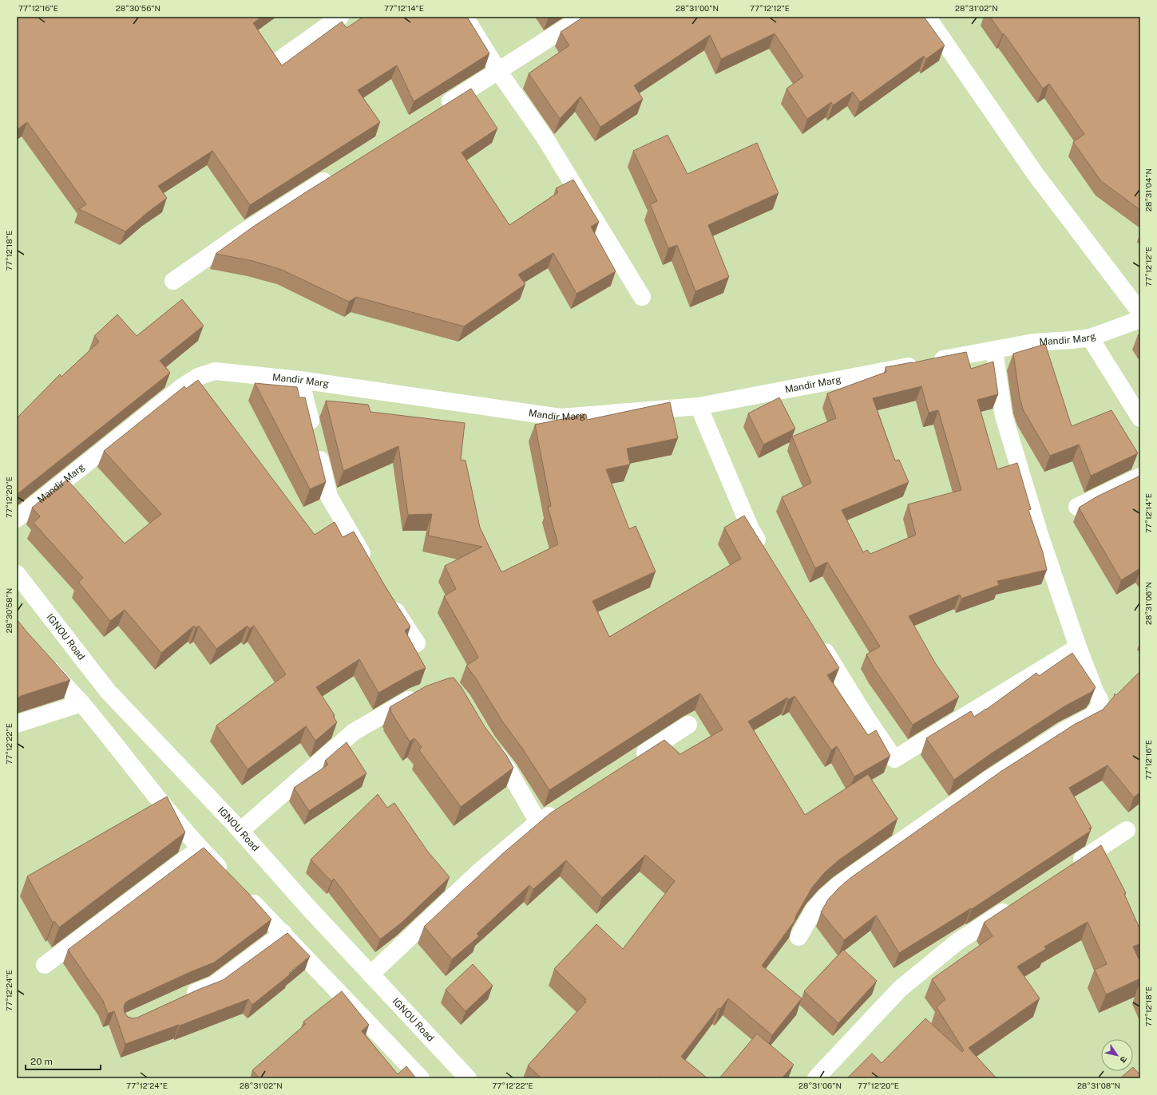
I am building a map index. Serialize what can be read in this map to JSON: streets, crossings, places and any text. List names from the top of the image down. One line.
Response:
{"streets":{"street":["Mandir Marg","IGNOU Road"]},"scale_bar":"20 m","north":"bottom right","coordinates":["77°12'16\"E","28°30'56\"N","77°12'14\"E","28°31'00\"N","77°12'12\"E","28°31'02\"N","28°31'04\"N","77°12'18\"E","77°12'20\"E","28°31'06\"N","28°30'58\"N","77°12'22\"E","77°12'24\"E","28°31'08\"N"]}
